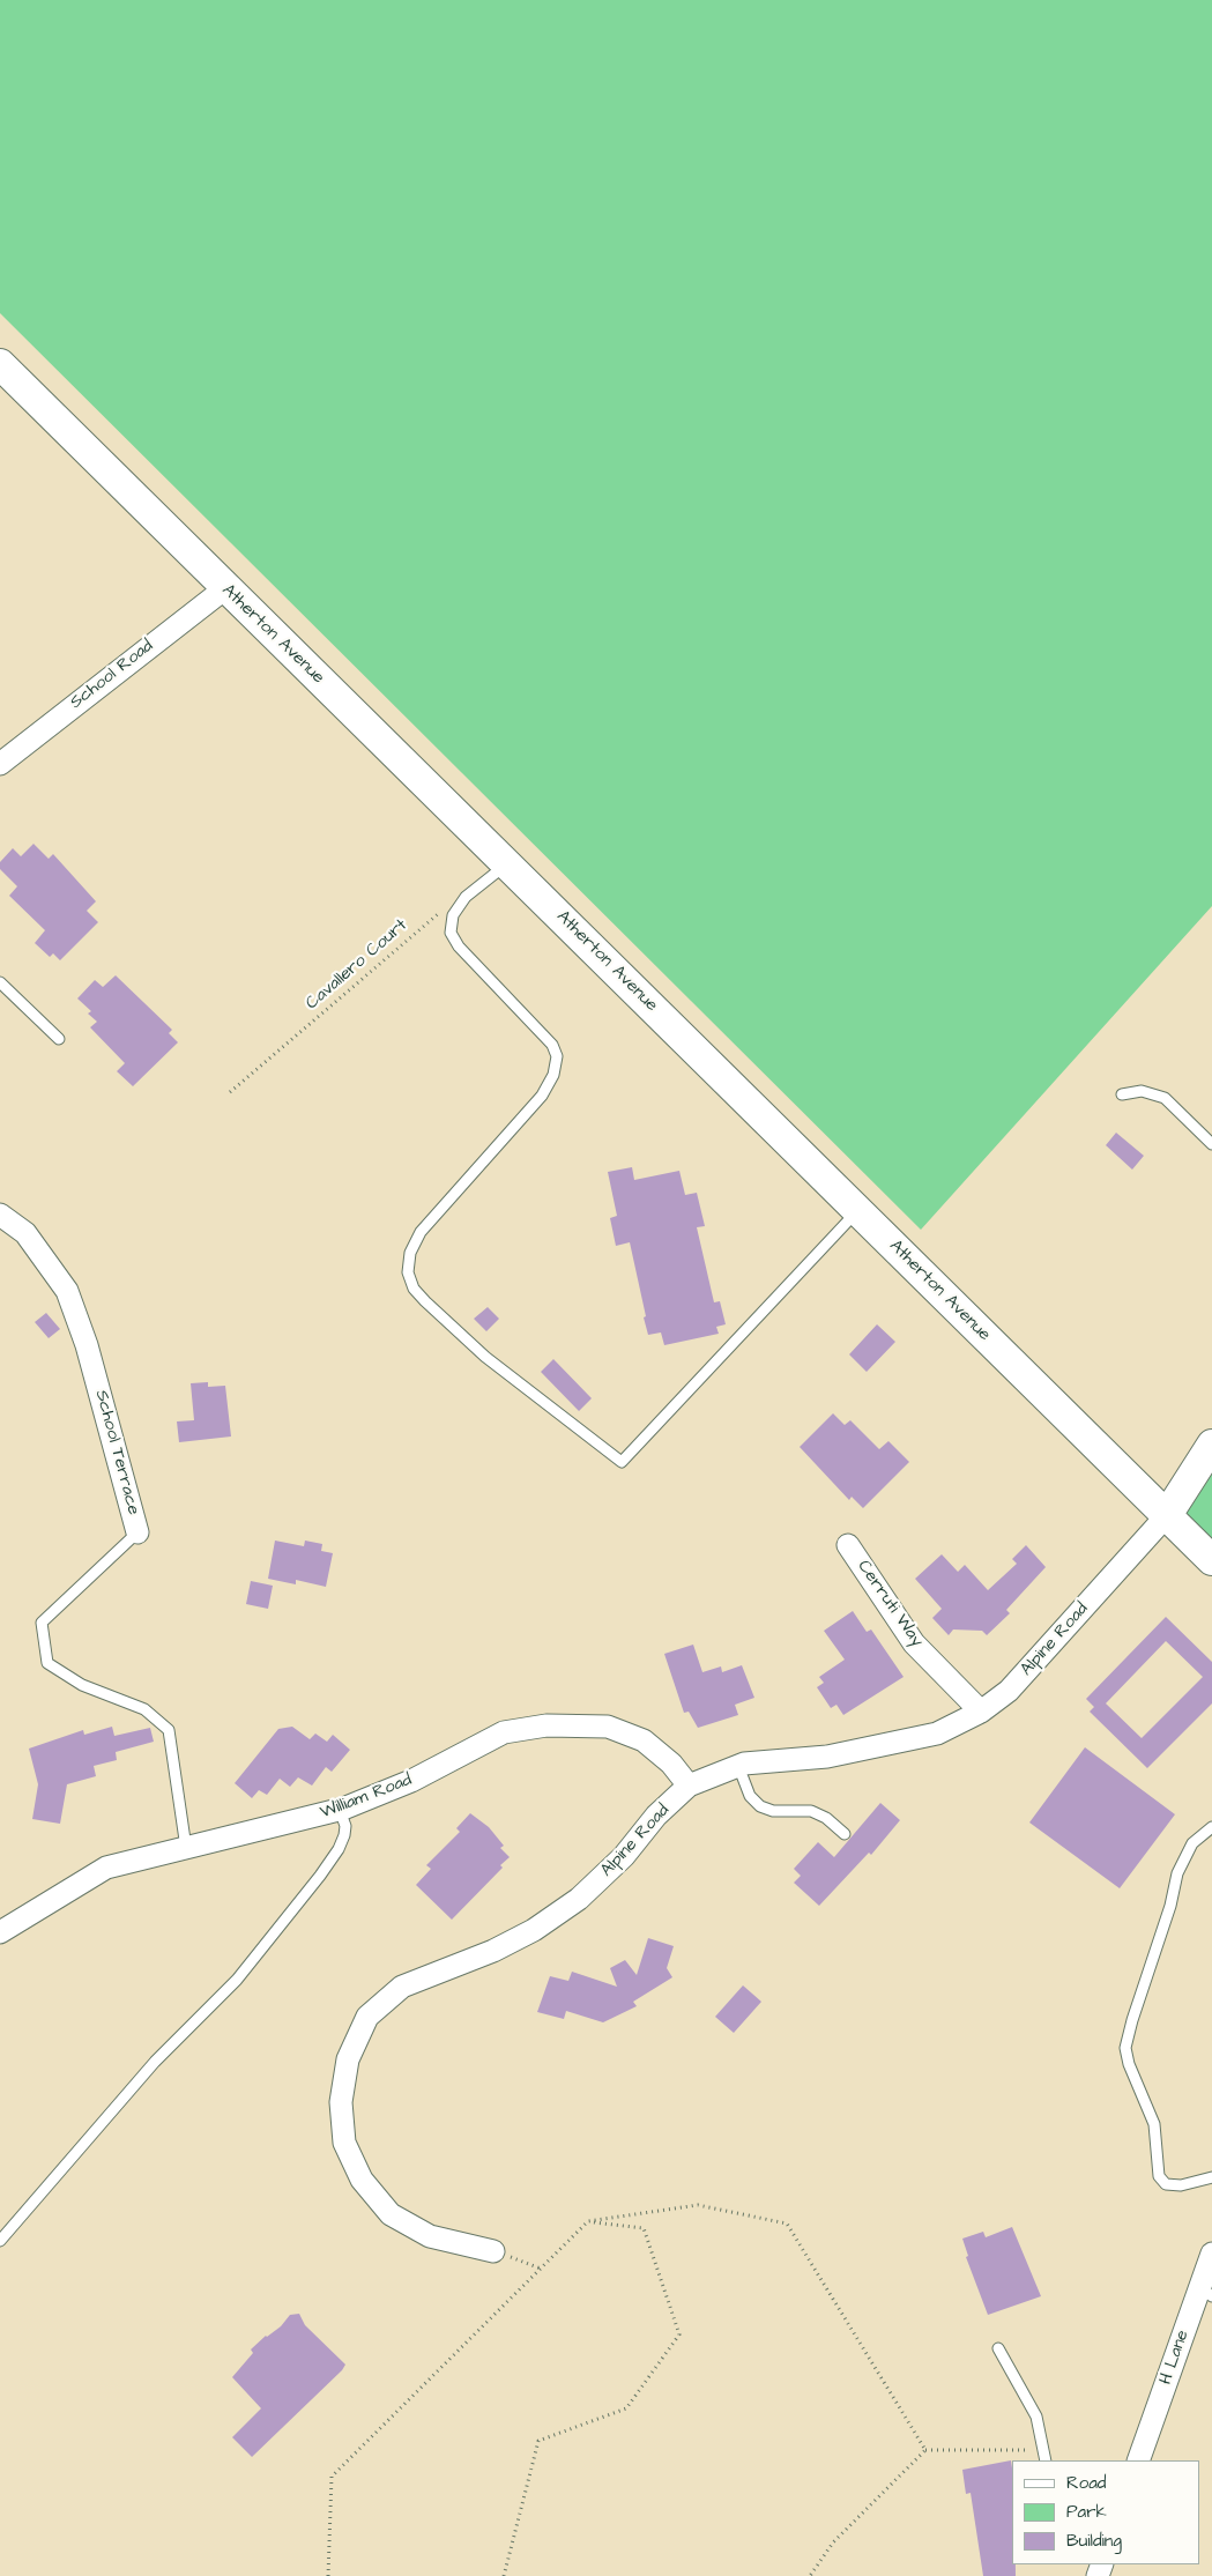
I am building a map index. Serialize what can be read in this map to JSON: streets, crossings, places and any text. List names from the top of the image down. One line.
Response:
{"streets":{"main road":["Atherton Avenue"],"street":["School Road","School Terrace","Cerruti Way","Alpine Road","William Road","H Lane"],"path":["Cavallero Court"]},"crossings":[["Atherton Avenue","School Road"],["Atherton Avenue","Alpine Road"],["School Terrace","William Road"],["Cerruti Way","Alpine Road"],["Alpine Road","William Road"]],"legend":["Road","Park","Building"]}
